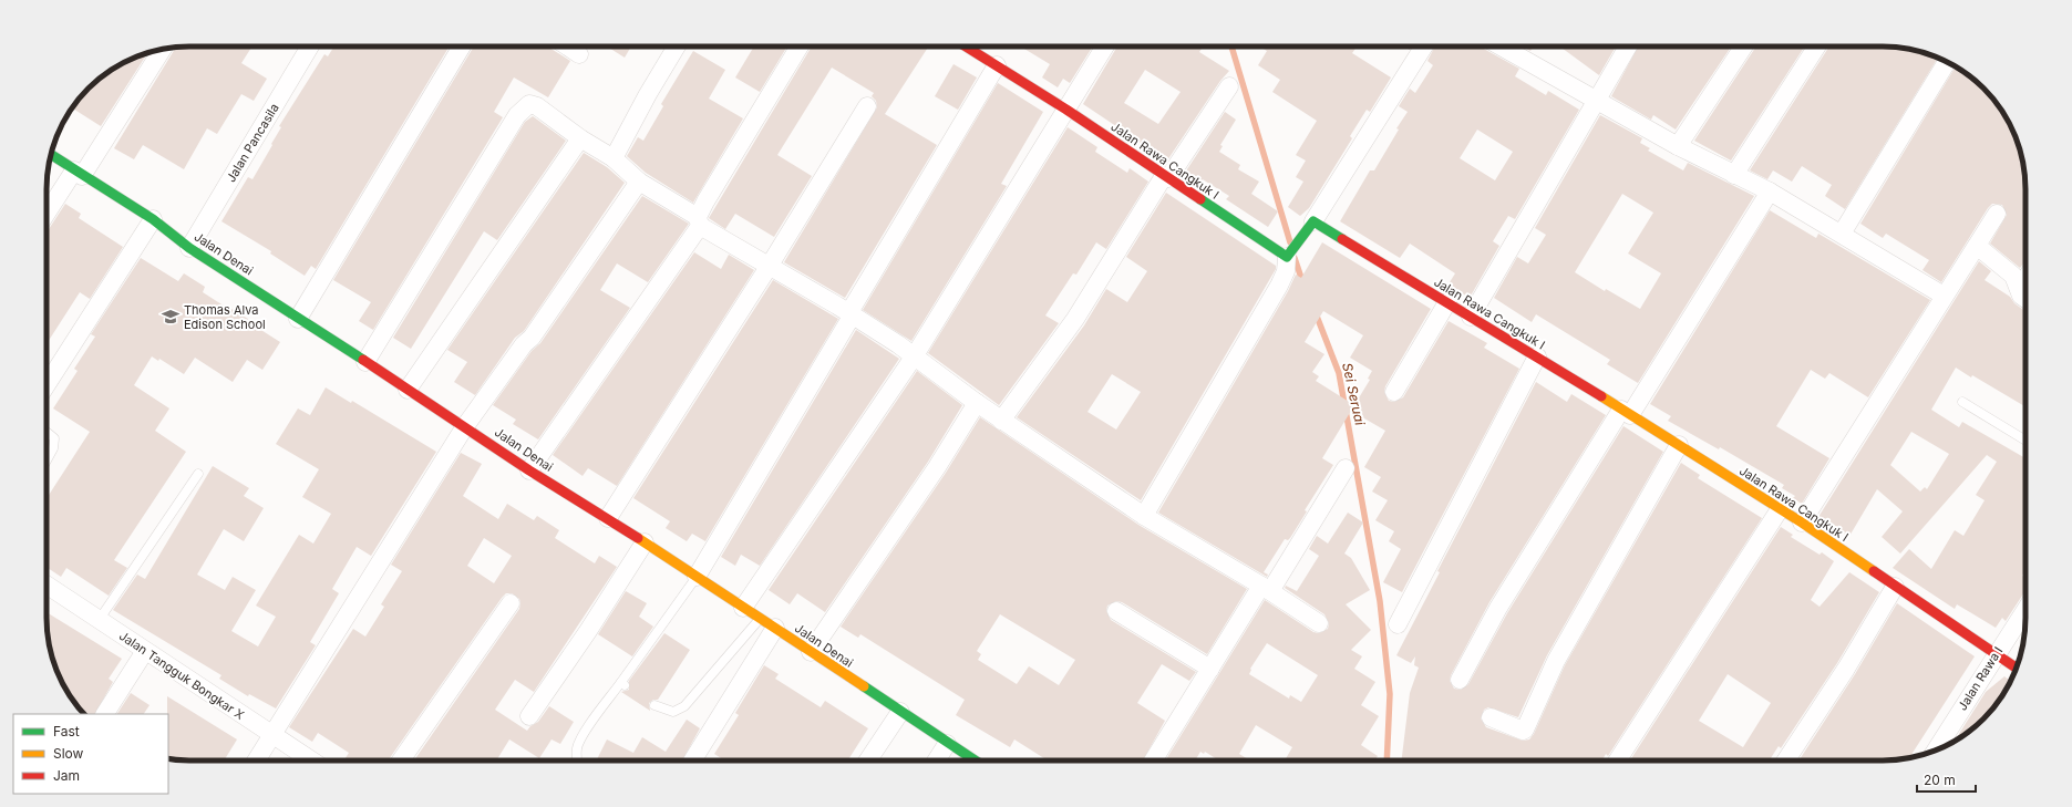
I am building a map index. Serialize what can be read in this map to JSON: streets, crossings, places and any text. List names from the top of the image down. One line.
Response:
{"streets":{"street":["Jalan Pancasila","Jalan Rawa Cangkuk I","Jalan Denai","Jalan Tangguk Bongkar X","Jalan Rawa I"]},"crossings":[["Jalan Pancasila","Jalan Denai"],["Jalan Rawa Cangkuk I","Jalan Rawa I"]],"water":["Sei Seruai"],"places":{"school or university":["Thomas Alva Edison School"]},"legend":["Fast","Slow","Jam"],"scale_bar":"20 m"}
